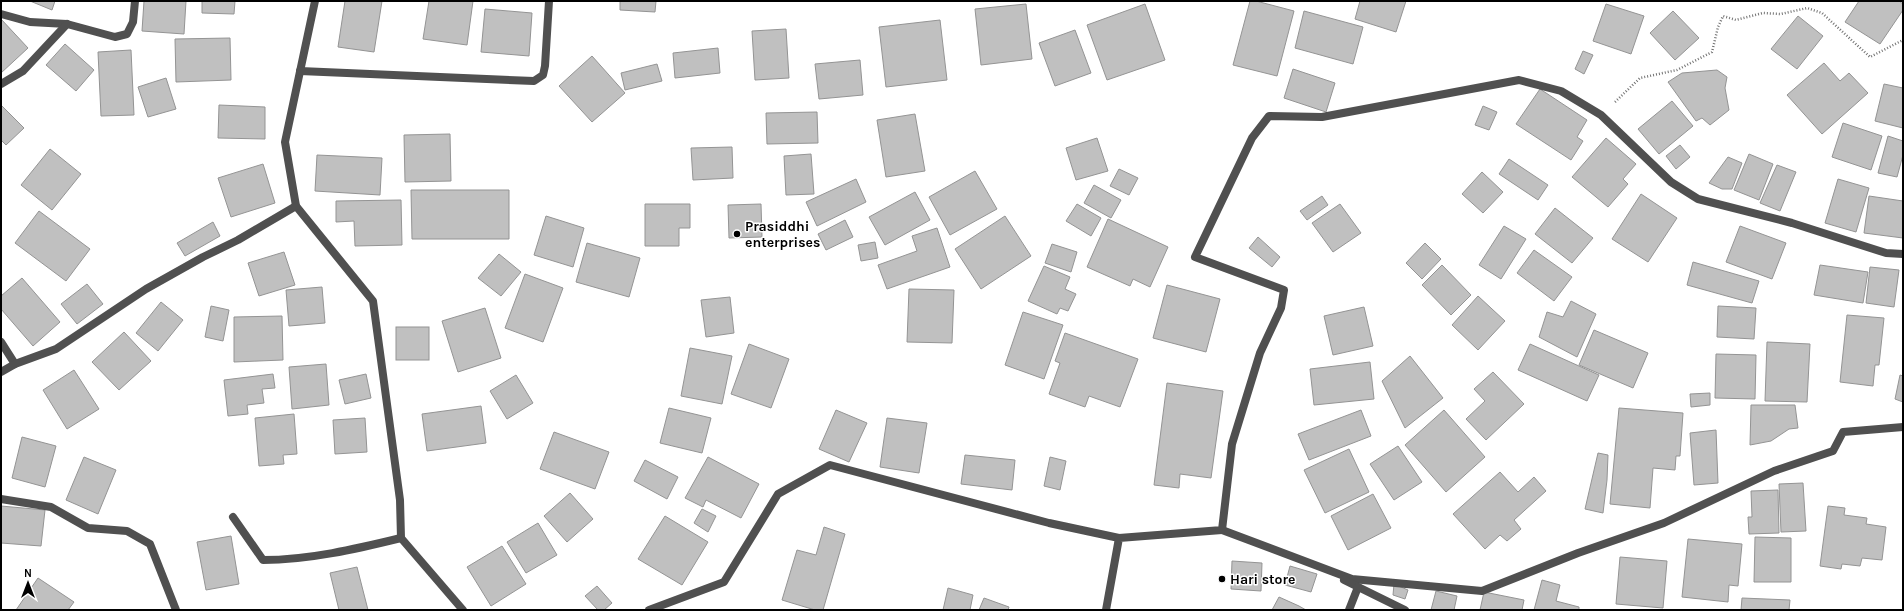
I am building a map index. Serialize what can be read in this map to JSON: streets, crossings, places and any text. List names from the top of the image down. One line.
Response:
{"places":["Prasiddhi enterprises","Hari store"],"north":"top"}
